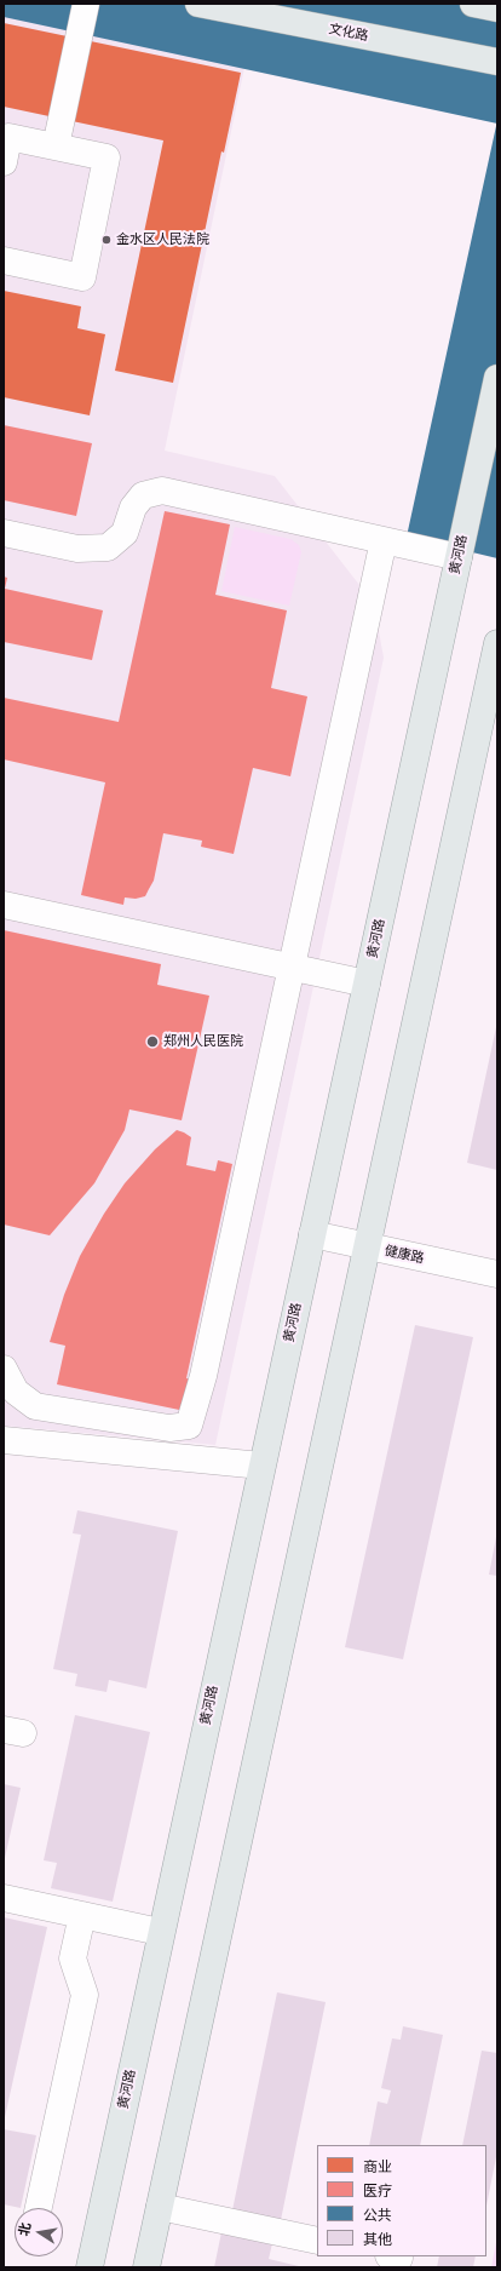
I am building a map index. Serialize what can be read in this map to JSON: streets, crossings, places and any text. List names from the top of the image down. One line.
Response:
{"streets":{"main road":["文化路","黄河路"],"street":["健康路"]},"crossings":[["黄河路","健康路"]],"places":["金水区人民法院","郑州人民医院"],"legend":["商业","医疗","公共","其他"],"north":"left"}
